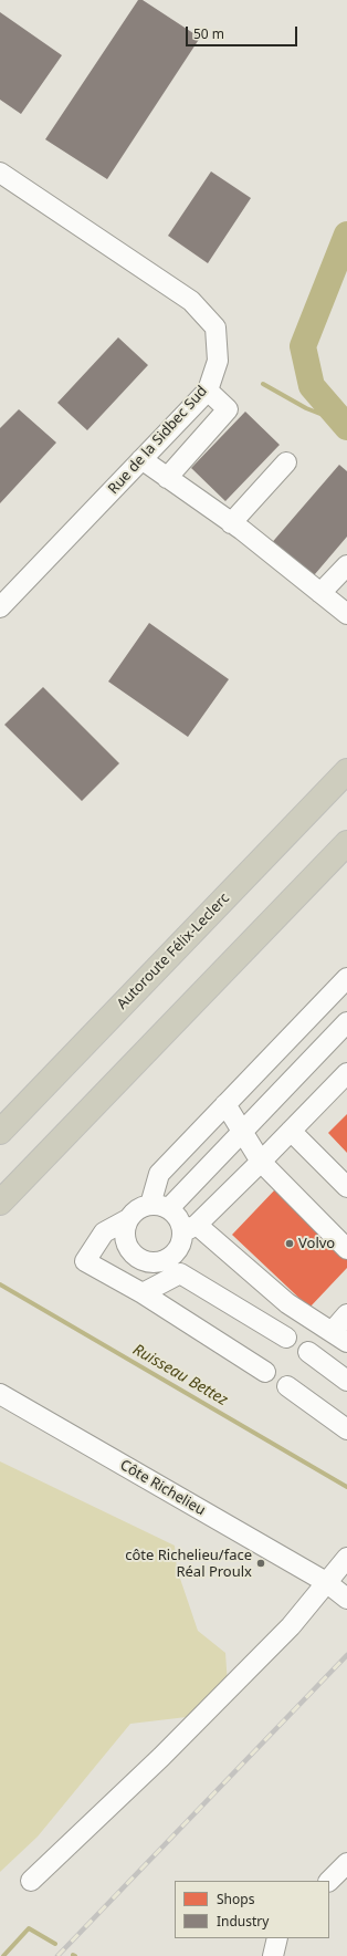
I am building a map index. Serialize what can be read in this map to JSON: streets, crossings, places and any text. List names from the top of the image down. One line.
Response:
{"streets":{"highway":["Autoroute Félix-Leclerc"],"street":["Rue de la Sidbec Sud","Côte Richelieu"]},"water":["Ruisseau Bettez"],"places":["Volvo","côte Richelieu/face Réal Proulx"],"legend":["Shops","Industry"],"scale_bar":"50 m"}
